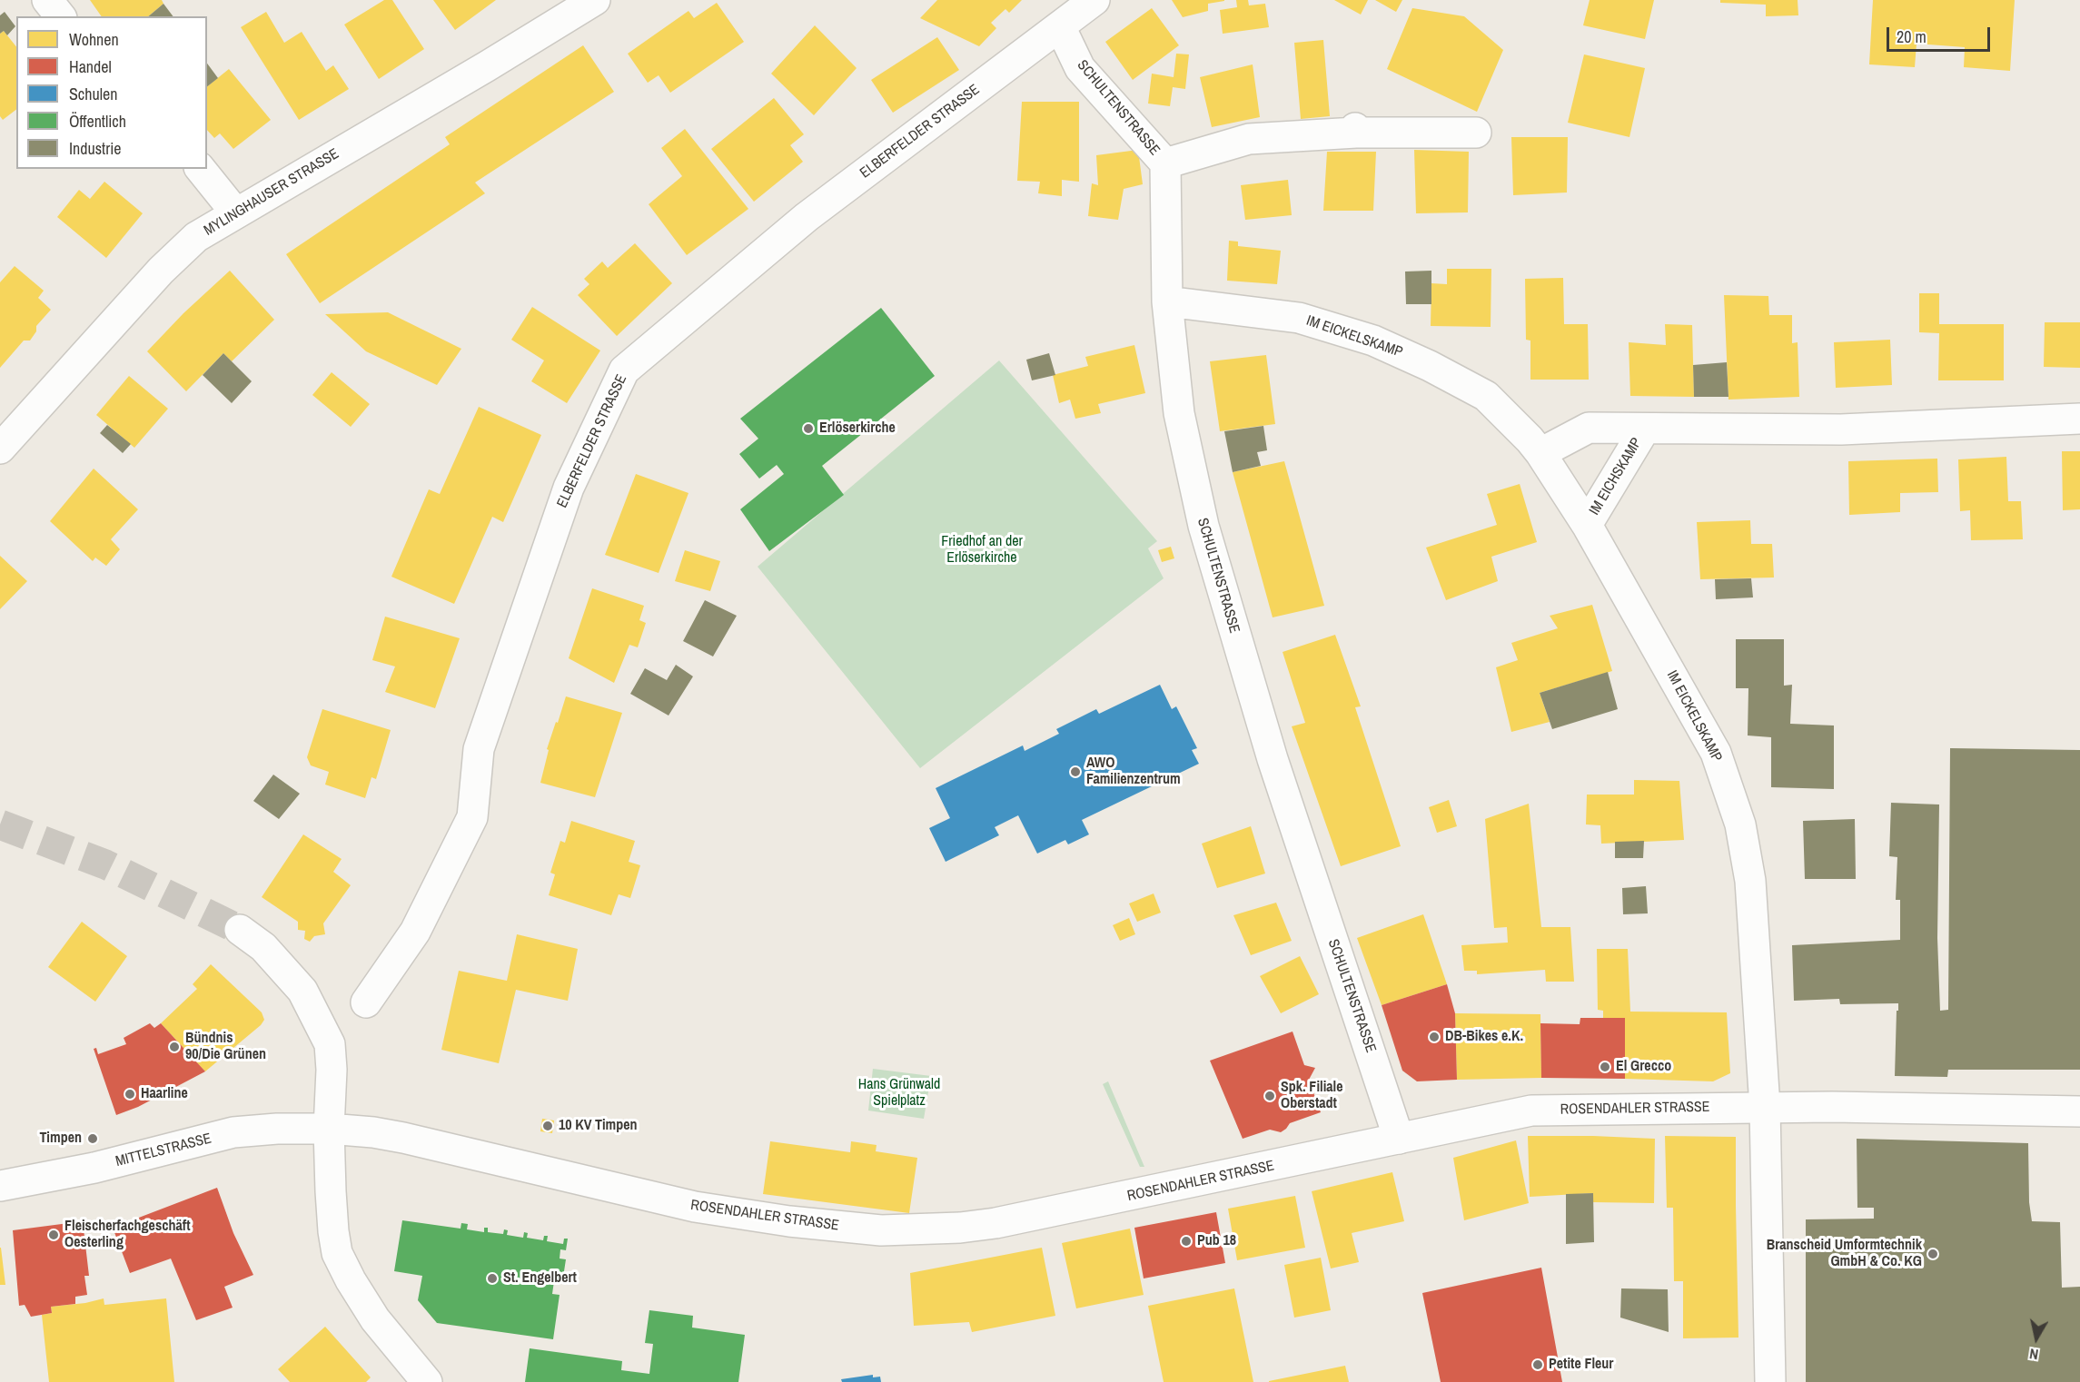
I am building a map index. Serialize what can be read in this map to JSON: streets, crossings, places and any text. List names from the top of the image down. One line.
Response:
{"streets":{"street":["SCHULTENSTRASSE","ELBERFELDER STRASSE","MYLINGHAUSER STRASSE","IM EICKELSKAMP","IM EICHSKAMP","ROSENDAHLER STRASSE","MITTELSTRASSE"]},"crossings":[["SCHULTENSTRASSE","ELBERFELDER STRASSE"],["SCHULTENSTRASSE","IM EICKELSKAMP"],["SCHULTENSTRASSE","ROSENDAHLER STRASSE"],["IM EICKELSKAMP","IM EICHSKAMP"],["IM EICKELSKAMP","ROSENDAHLER STRASSE"],["ROSENDAHLER STRASSE","MITTELSTRASSE"]],"parks":["Friedhof an der Erlöserkirche","Hans Grünwald Spielplatz"],"places":["Erlöserkirche","AWO Familienzentrum","DB-Bikes e.K.","Bündnis 90/Die Grünen","El Grecco","Haarline","Spk. Filiale Oberstadt","10 KV Timpen","Timpen","Fleischerfachgeschäft Oesterling","Pub 18","Branscheid Umformtechnik GmbH & Co. KG","St. Engelbert","Petite Fleur"],"legend":["Wohnen","Handel","Schulen","Öffentlich","Industrie"],"scale_bar":"20 m","north":"bottom"}
